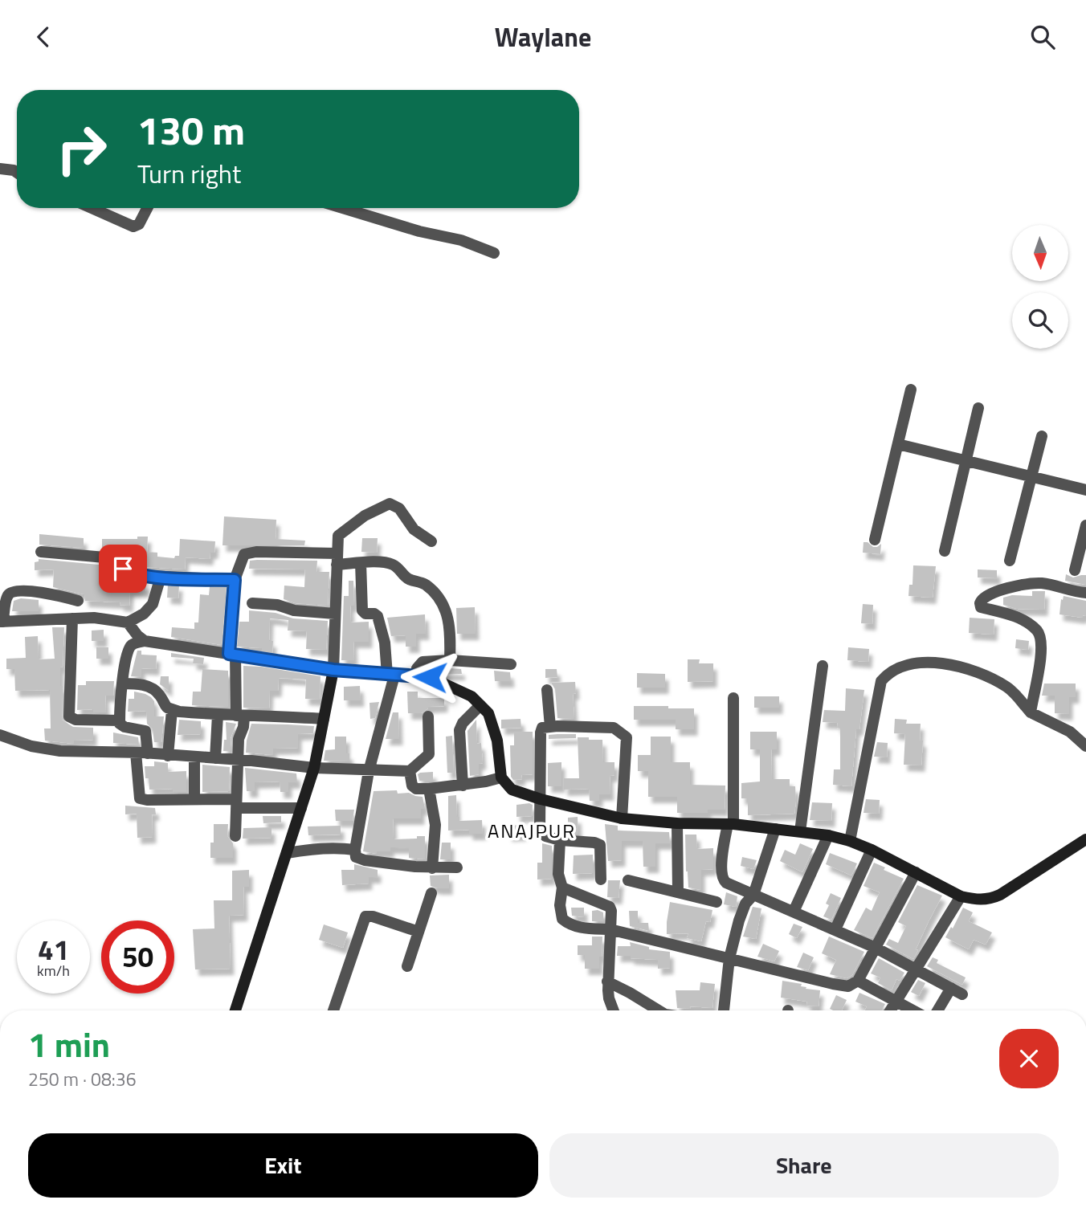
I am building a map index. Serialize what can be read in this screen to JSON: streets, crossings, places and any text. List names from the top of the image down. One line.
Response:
{"districts":["ANAJPUR"],"north":"bottom","page":{"header":"Waylane","turn":["130 m","Turn right"],"speed":"41 km/h","limit":"50","heading":["1 min","250 m · 08:36"],"buttons":["Exit","Share"]}}
